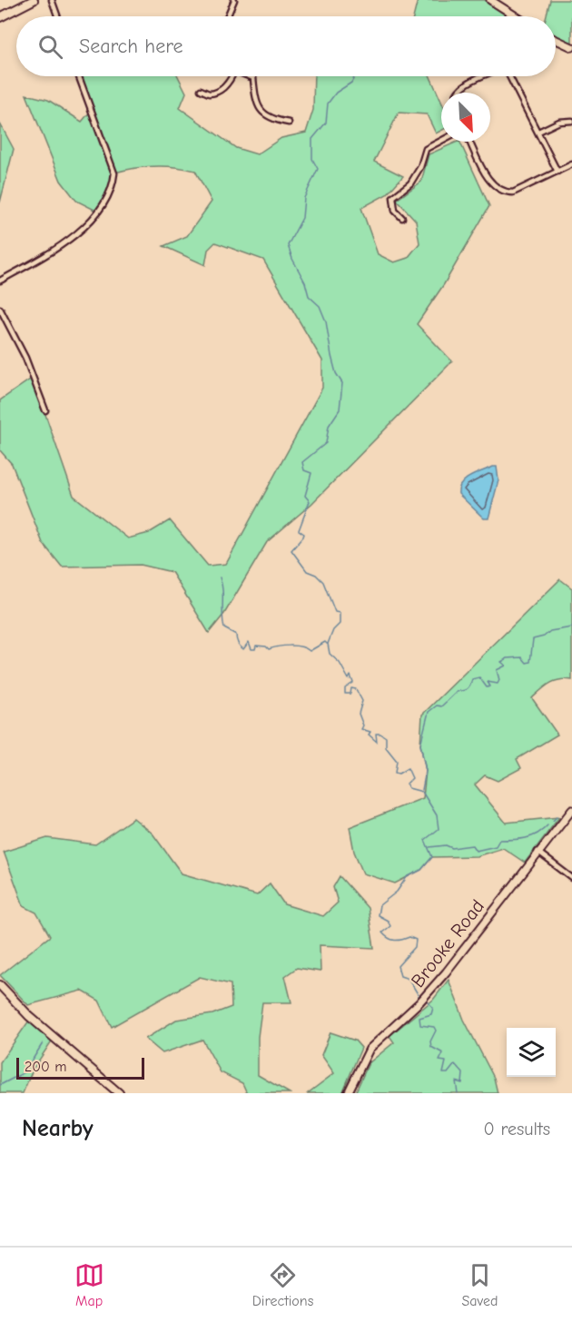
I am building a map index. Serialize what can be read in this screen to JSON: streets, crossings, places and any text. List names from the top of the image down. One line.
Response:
{"streets":{"street":["Brooke Road"]},"scale_bar":"200 m","north":"bottom right","page":{"search":"Search here","scale":"200 m","heading":["Nearby","0 results"],"nav":["Map","Directions","Saved"]}}
